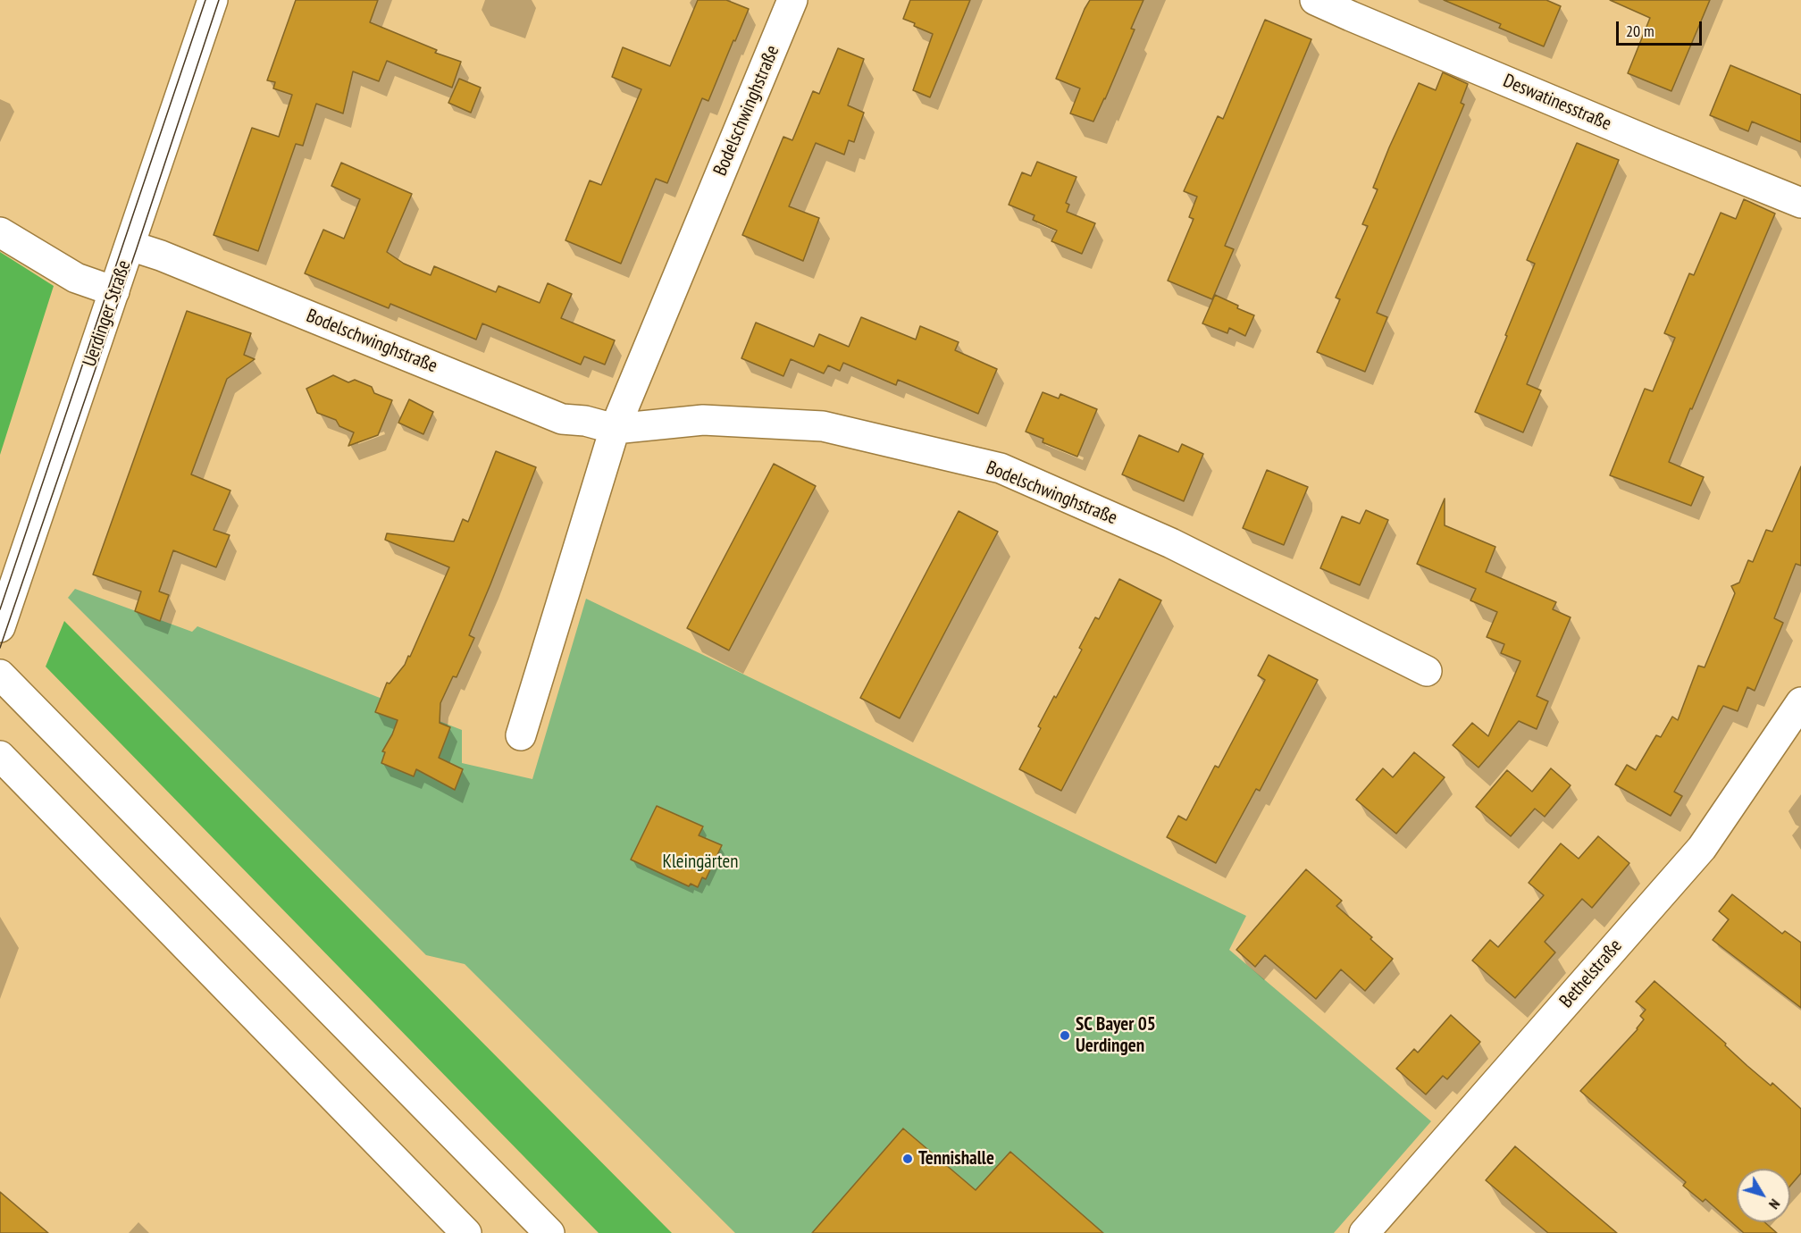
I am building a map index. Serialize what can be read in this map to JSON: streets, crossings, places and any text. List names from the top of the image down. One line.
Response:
{"streets":{"main road":["Deswatinesstraße","Bodelschwinghstraße","Uerdinger Straße","Bethelstraße"]},"crossings":[["Bodelschwinghstraße","Uerdinger Straße"]],"parks":["Kleingärten"],"places":["SC Bayer 05 Uerdingen","Tennishalle"],"scale_bar":"20 m","north":"bottom right"}
